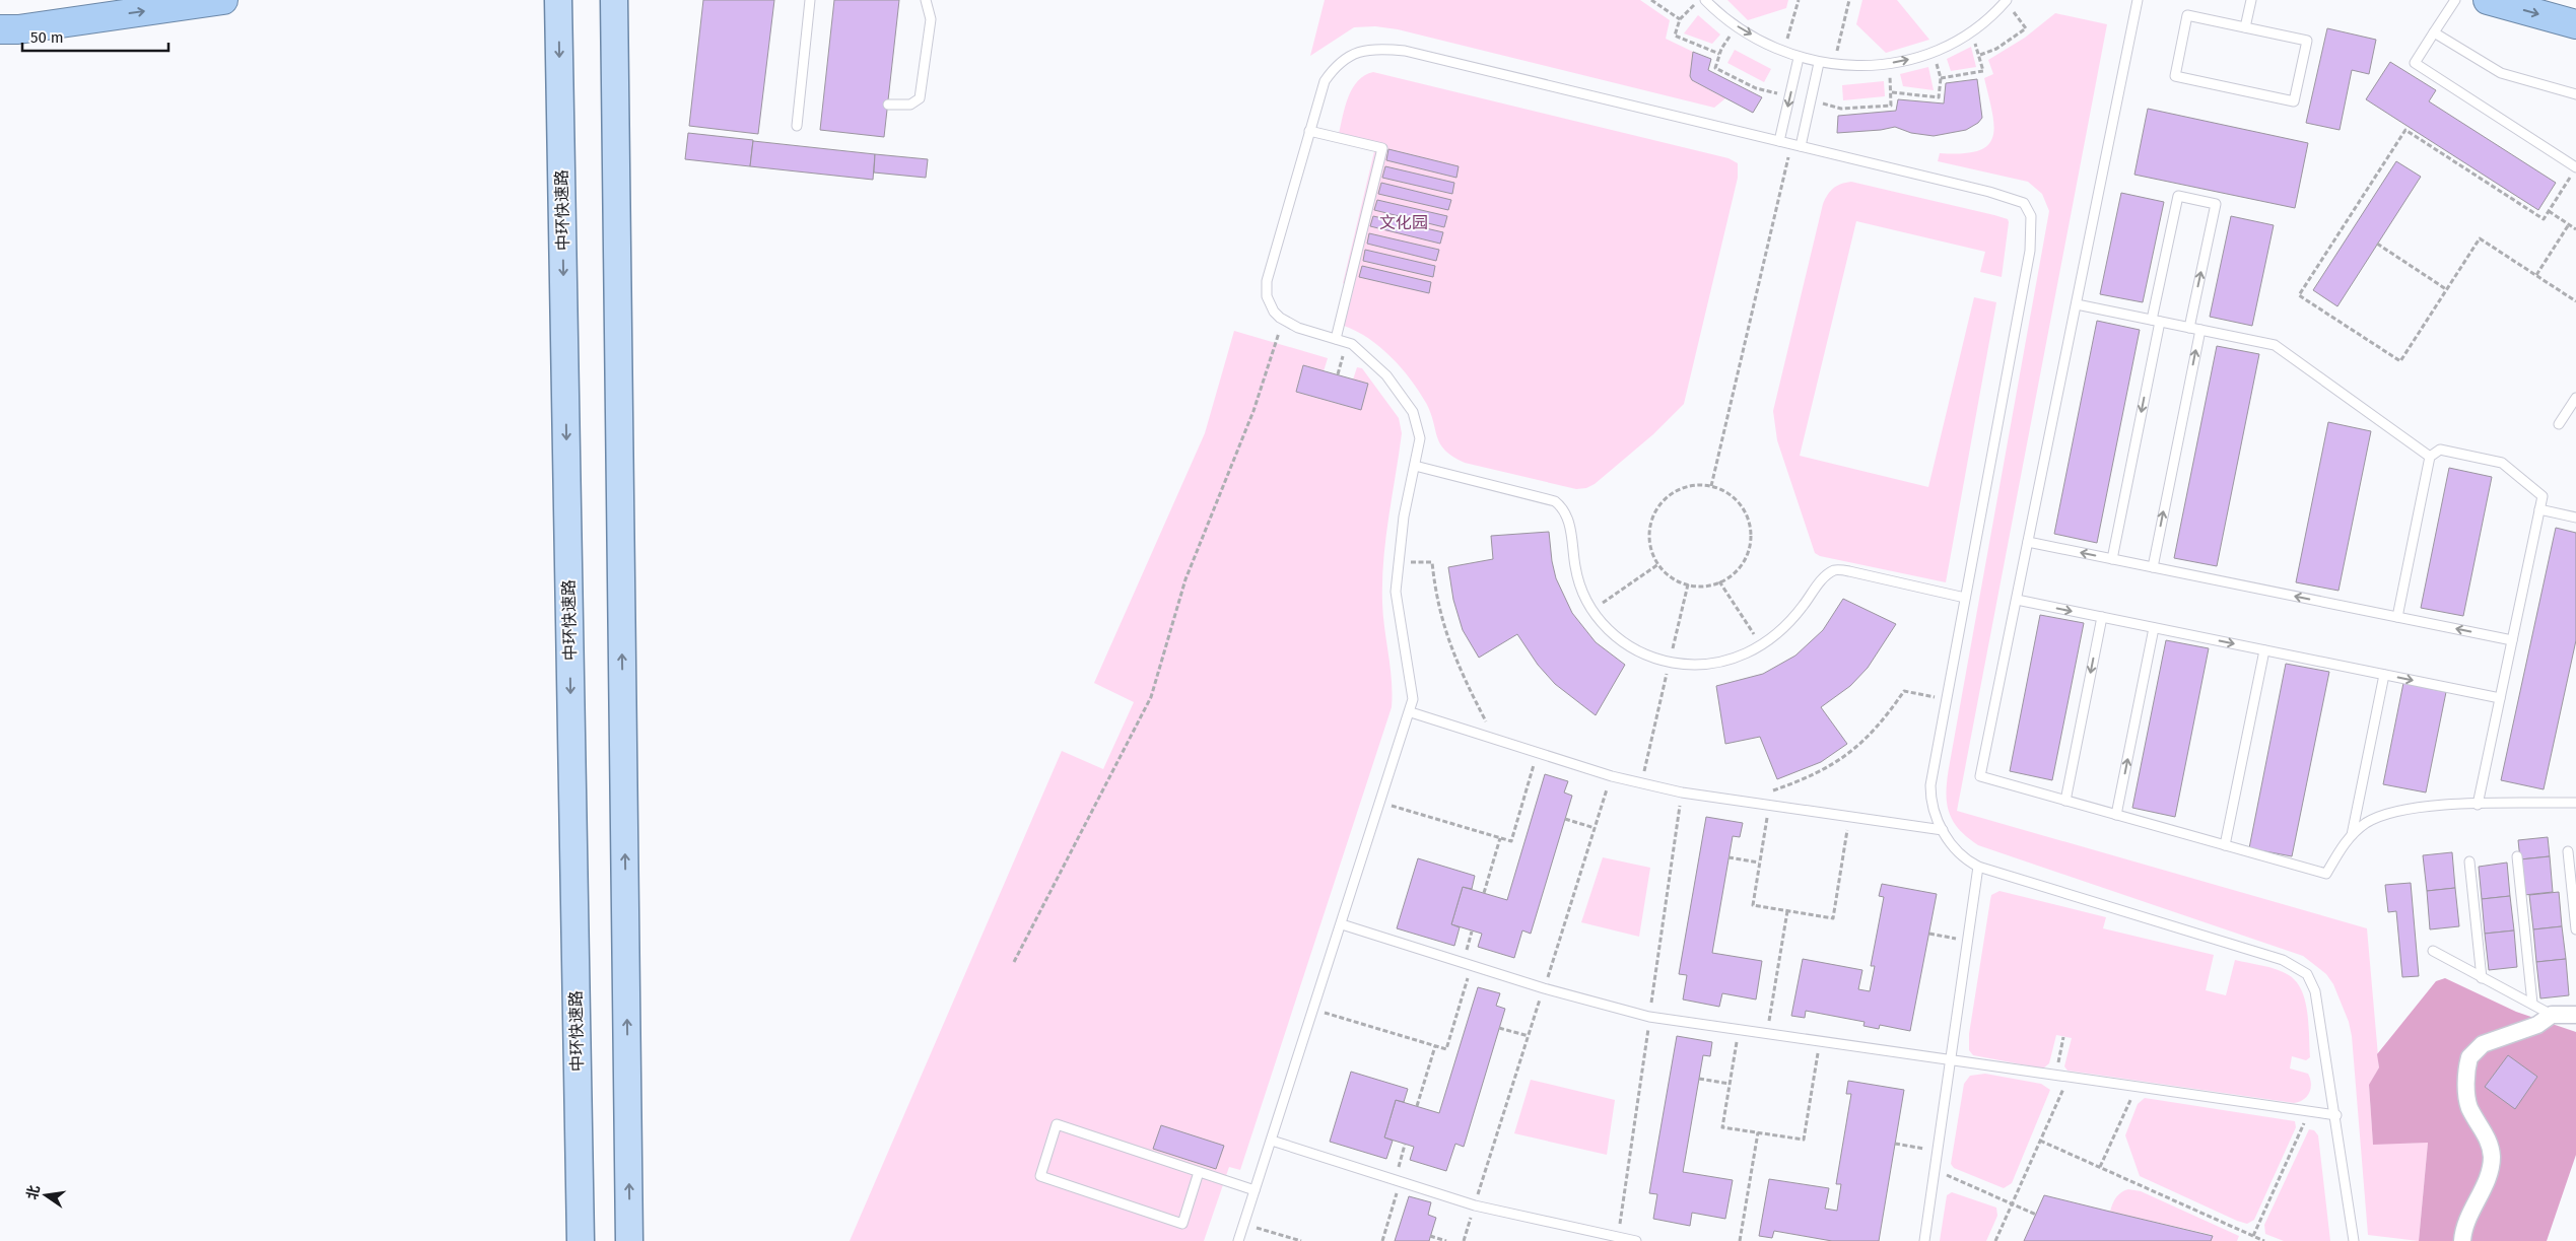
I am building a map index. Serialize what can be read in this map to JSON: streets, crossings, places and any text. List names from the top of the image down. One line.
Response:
{"streets":{"main road":["中环快速路"]},"parks":["文化园"],"scale_bar":"50 m","north":"left"}
